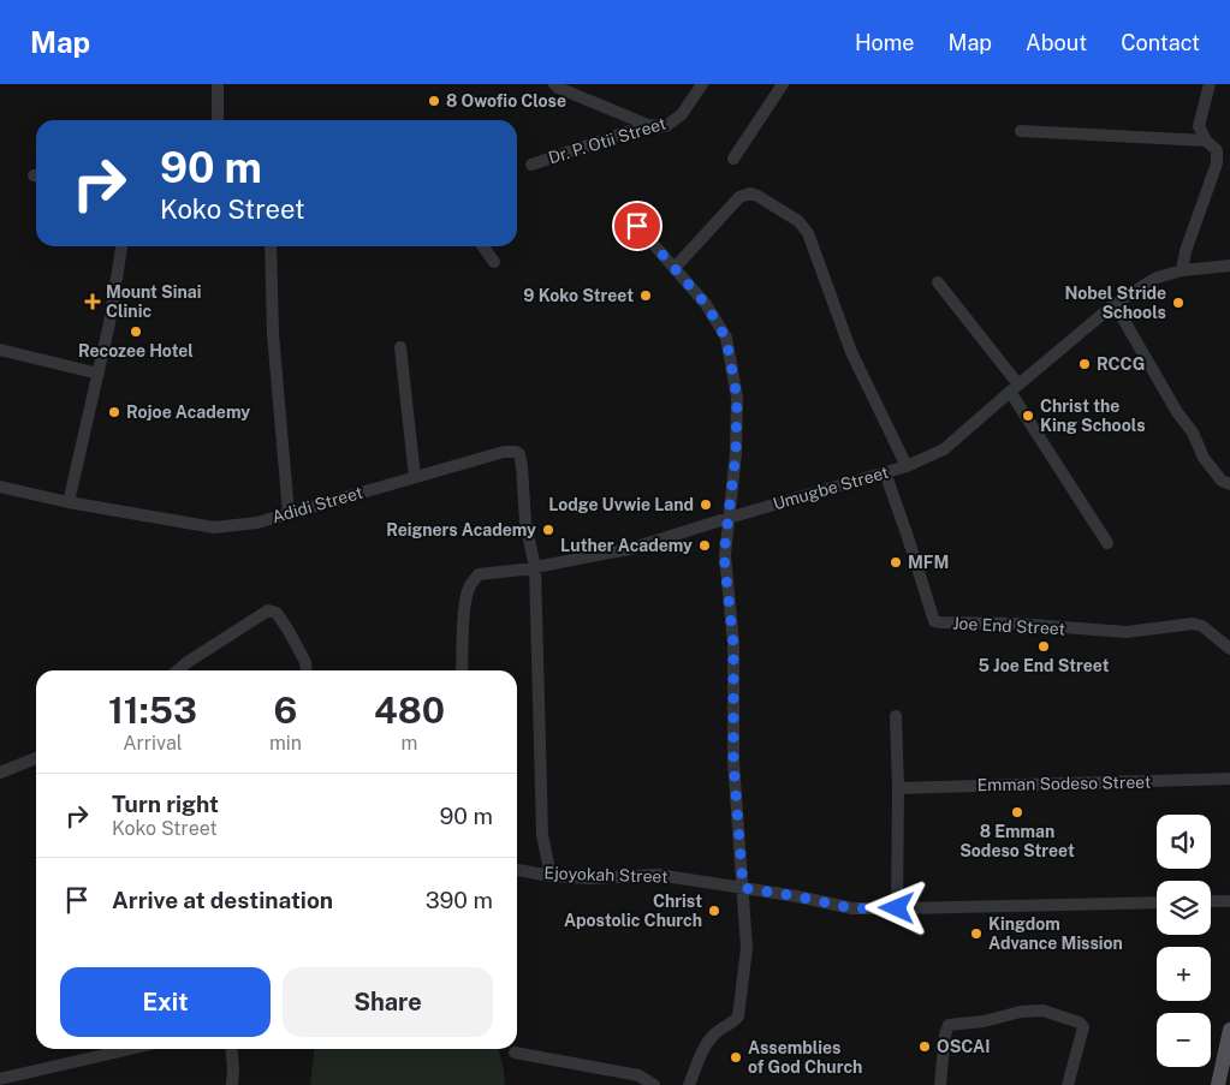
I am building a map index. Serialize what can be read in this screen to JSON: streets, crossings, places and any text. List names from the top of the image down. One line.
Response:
{"streets":{"street":["Dr. P. Otii Street","Umugbe Street","Adidi Street","Joe End Street","Emman Sodeso Street","Ejoyokah Street"]},"crossings":[["Umugbe Street","Adidi Street"],["Umugbe Street","Joe End Street"]],"places":{"other":["8 Owofio Close","9 Koko Street","Nobel Stride Schools","Recozee Hotel","RCCG","Rojoe Academy","Christ the King Schools","Lodge Uvwie Land","Reigners Academy","Luther Academy","MFM","5 Joe End Street","8 Emman Sodeso Street","Christ Apostolic Church","Kingdom Advance Mission","OSCAI","Assemblies of God Church"],"health":["Mount Sinai Clinic"]},"page":{"header":"Map","nav":["Home","Map","About","Contact"],"turn":["90 m","Koko Street"],"eta":["11:53","Arrival","6","min","480","m"],"list":[{"name":"Turn right","note":"Koko Street","value":"90 m"},{"name":"Arrive at destination","value":"390 m"}],"map_buttons":["+","−"],"buttons":["Exit","Share"]}}
